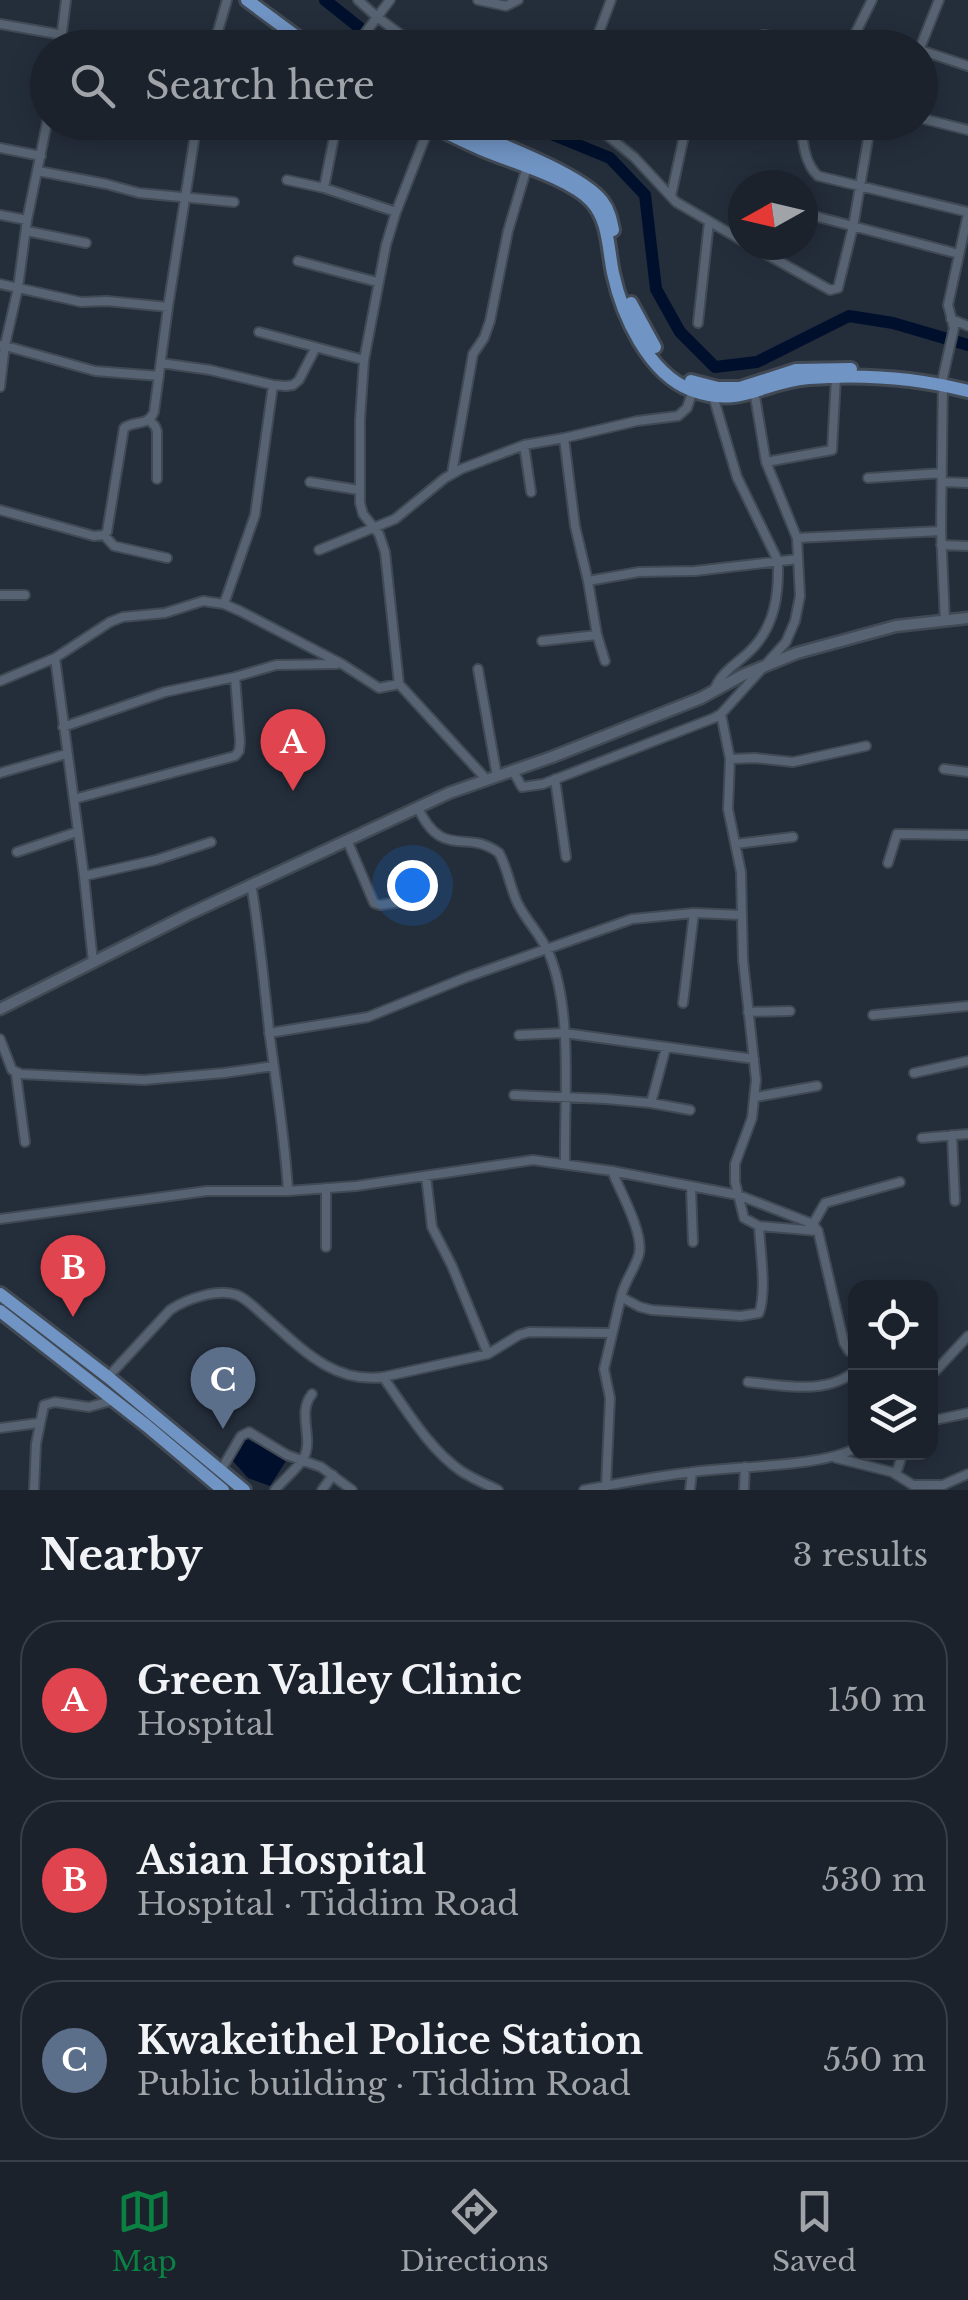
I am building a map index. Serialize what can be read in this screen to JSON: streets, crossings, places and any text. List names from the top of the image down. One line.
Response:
{"north":"left","page":{"search":"Search here","pins":["A","B","C"],"heading":["Nearby","3 results"],"list":[{"mark":"A","name":"Green Valley Clinic","note":"Hospital","value":"150 m"},{"mark":"B","name":"Asian Hospital","note":"Hospital · Tiddim Road","value":"530 m"},{"mark":"C","name":"Kwakeithel Police Station","note":"Public building · Tiddim Road","value":"550 m"}],"nav":["Map","Directions","Saved"]}}
